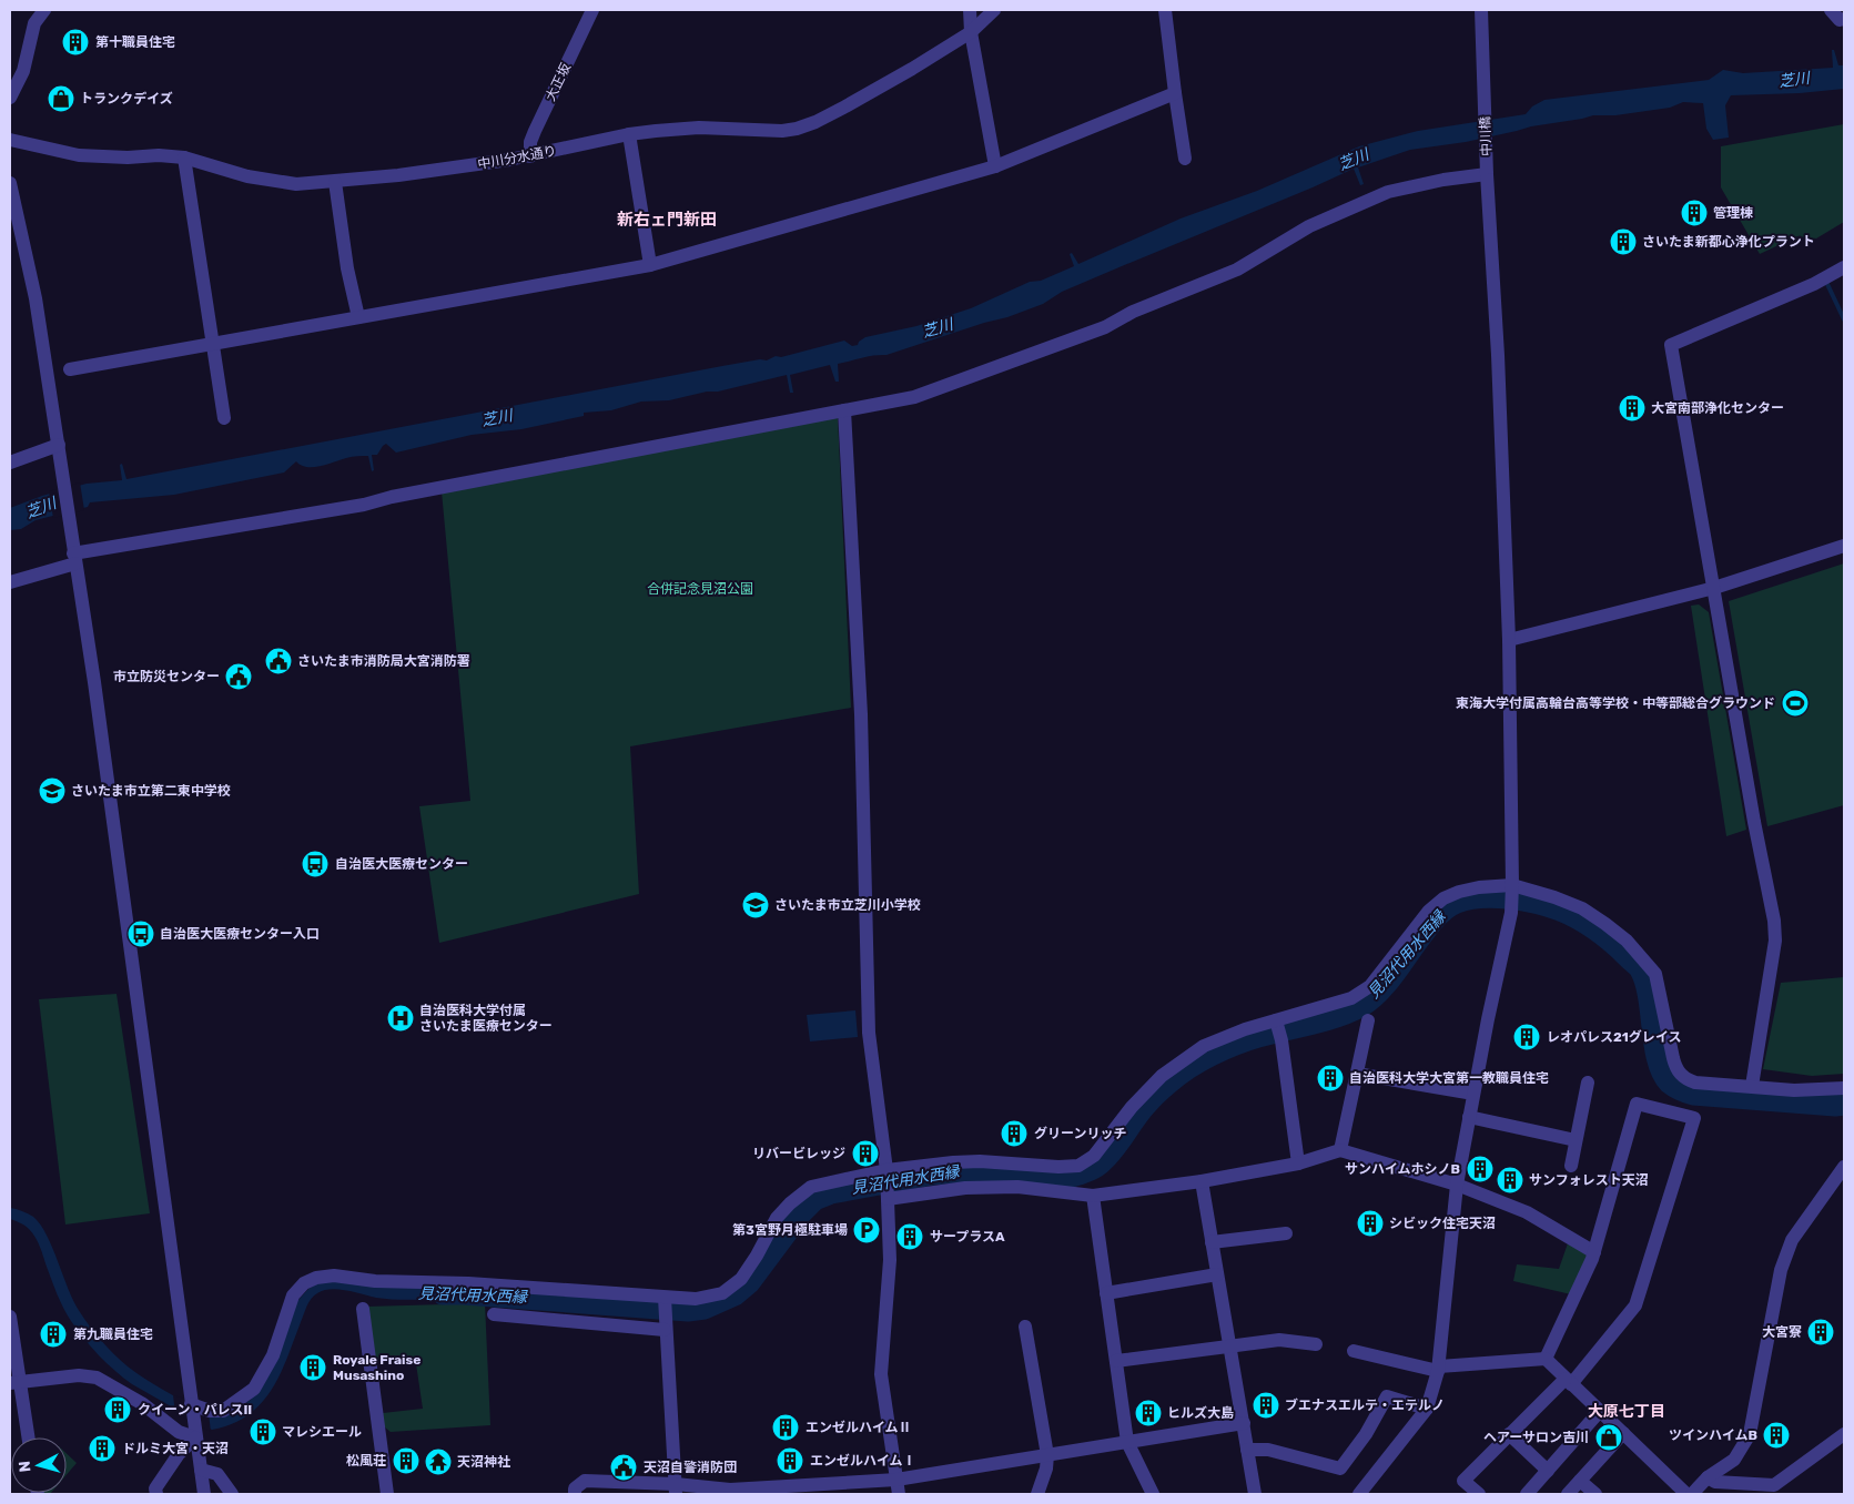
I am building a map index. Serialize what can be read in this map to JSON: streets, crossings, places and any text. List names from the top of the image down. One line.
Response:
{"streets":{"street":["大正坂","中川橋","中川分水通り"]},"crossings":[["大正坂","中川分水通り"]],"districts":["新右ェ門新田","大原七丁目"],"water":["芝川","見沼代用水西縁"],"parks":["合併記念見沼公園"],"places":{"building":["第十職員住宅","管理棟","さいたま新都心浄化プラント","大宮南部浄化センター","レオパレス21グレイス","自治医科大学大宮第一教職員住宅","グリーンリッチ","リバービレッジ","サンハイムホシノB","サンフォレスト天沼","シビック住宅天沼","サープラスA","大宮寮","第九職員住宅","Royale Fraise Musashino","ブエナスエルテ・エテルノ","クイーン・パレスII","ヒルズ大島","エンゼルハイムⅡ","マレシエール","ツインハイムB","ドルミ大宮・天沼","松風荘","エンゼルハイムⅠ"],"shop":["トランクデイズ","ヘアーサロン吉川"],"public building":["さいたま市消防局大宮消防署","市立防災センター","天沼自警消防団"],"sports":["東海大学付属高輪台高等学校・中等部総合グラウンド"],"school or university":["さいたま市立第二東中学校","さいたま市立芝川小学校"],"bus stop":["自治医大医療センター","自治医大医療センター入口"],"hospital":["自治医科大学付属 さいたま医療センター"],"parking":["第3宮野月極駐車場"],"temple":["天沼神社"]},"north":"left"}
